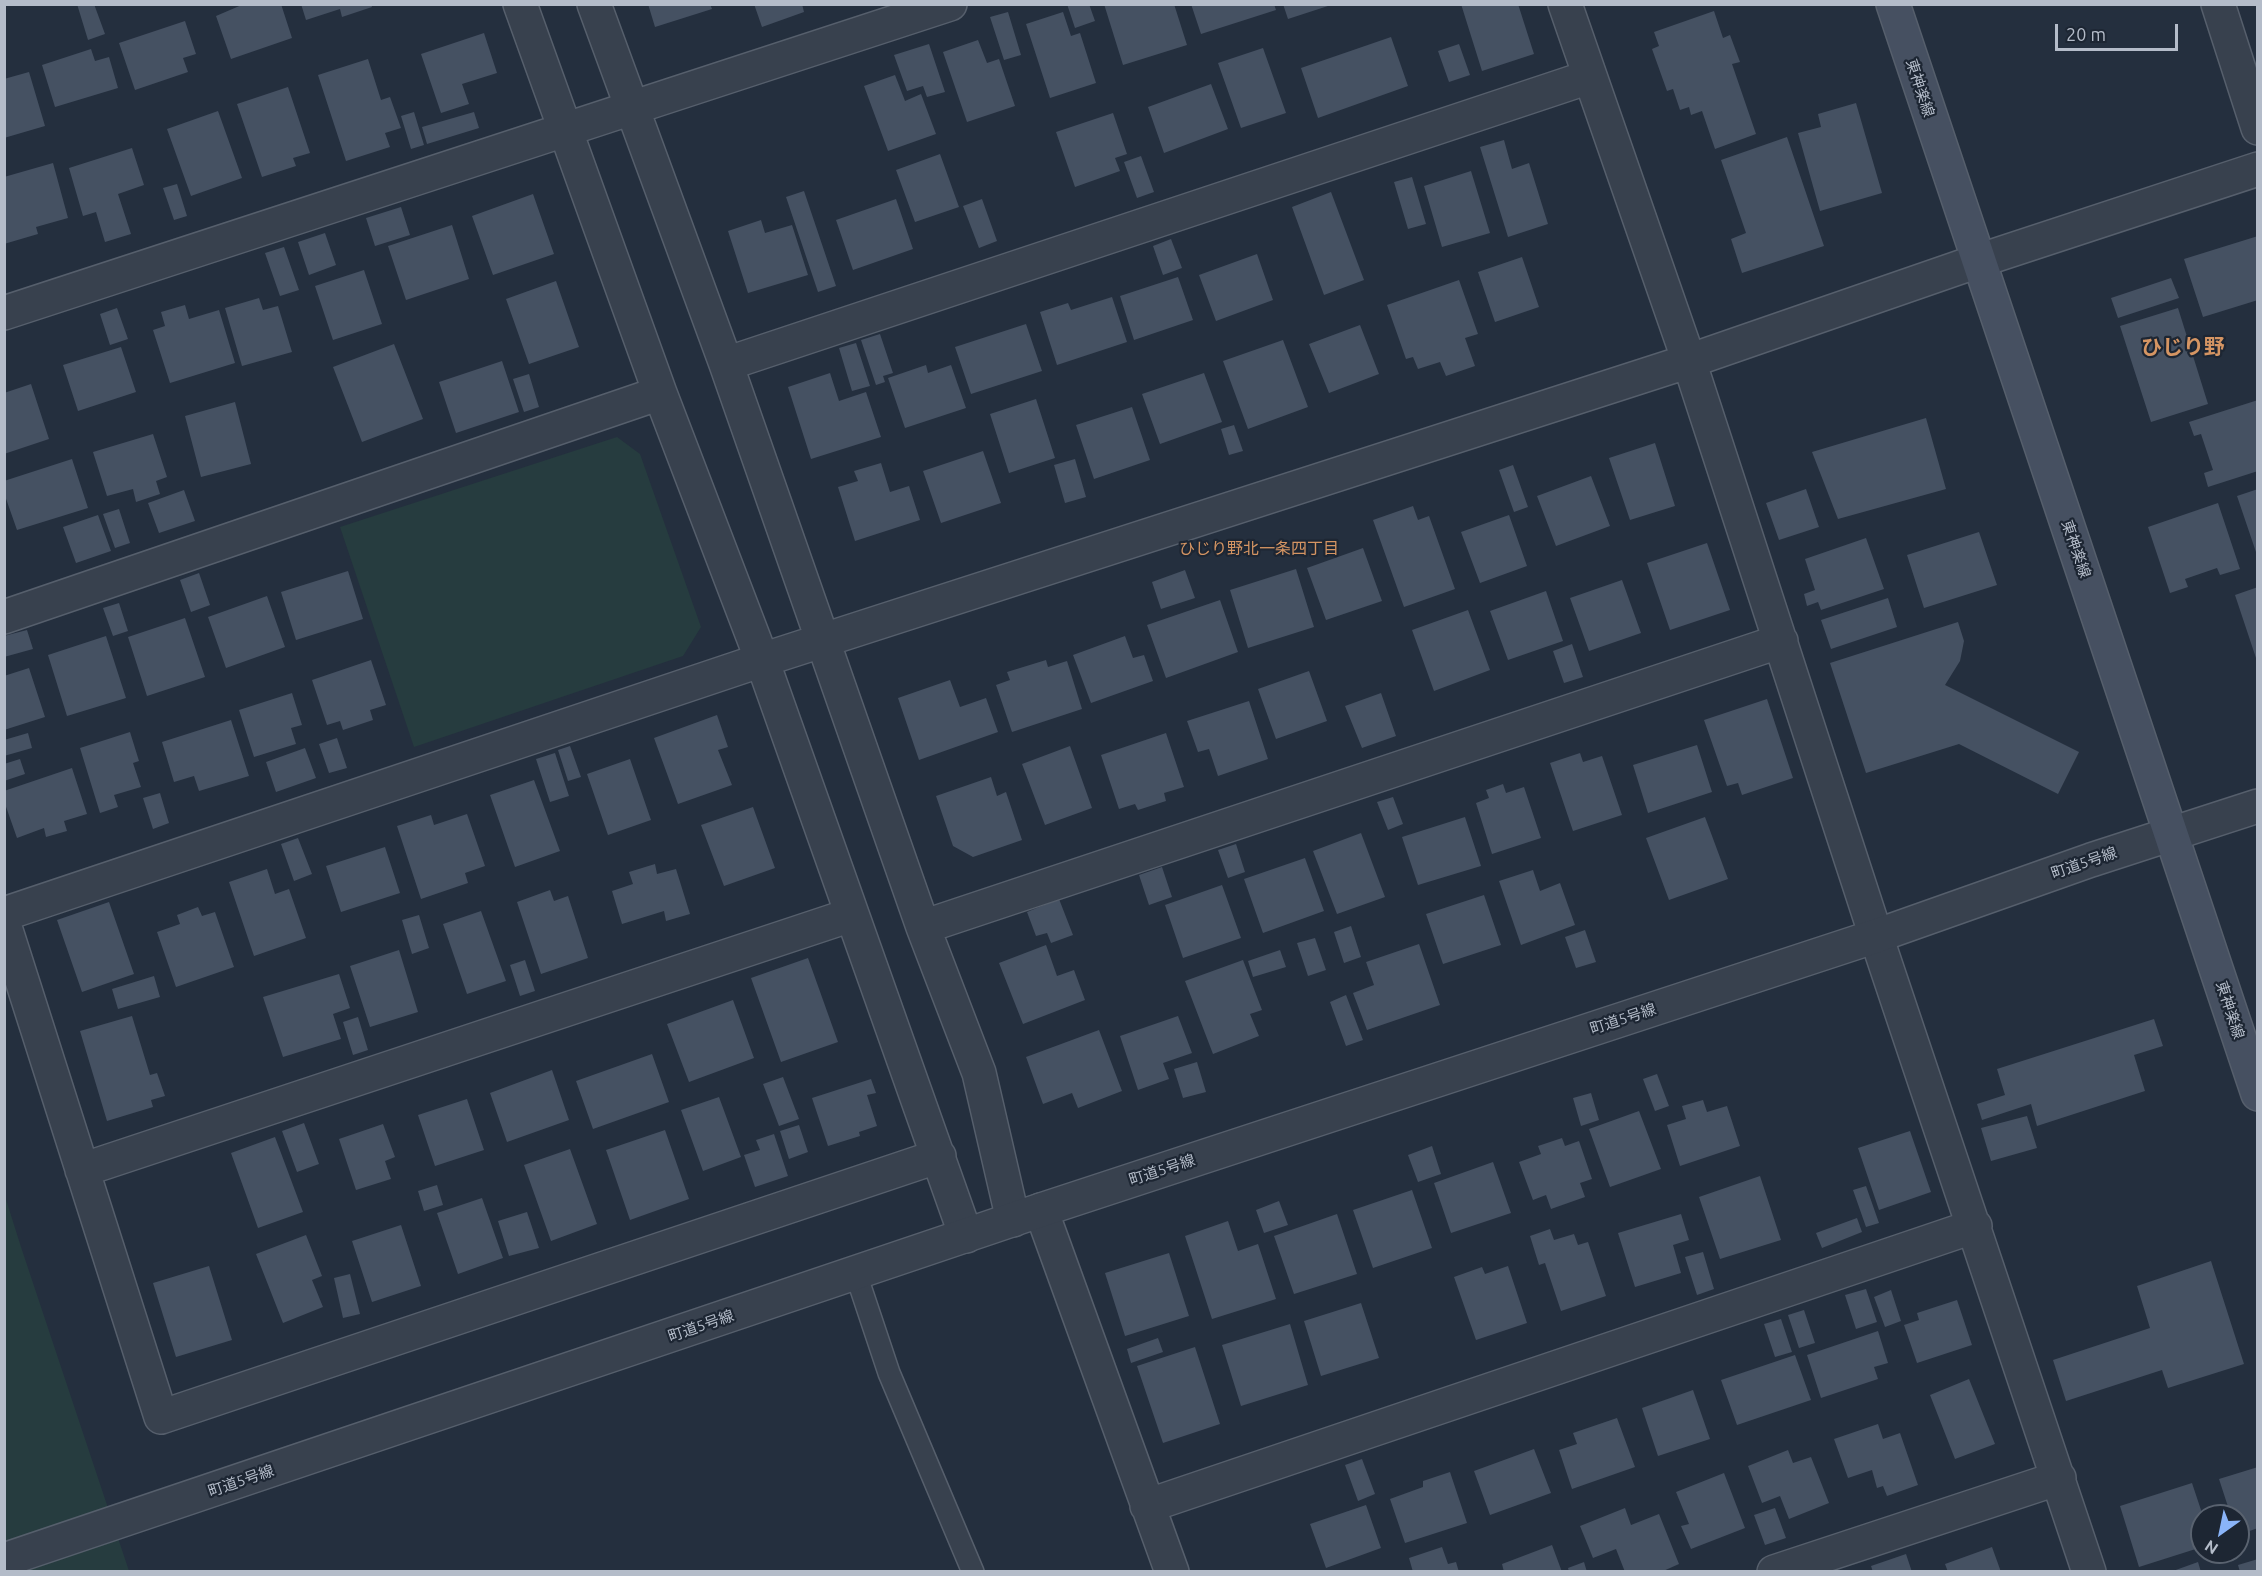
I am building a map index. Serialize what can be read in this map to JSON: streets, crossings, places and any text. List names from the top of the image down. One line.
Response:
{"streets":{"main road":["東神楽線"],"street":["町道5号線"]},"crossings":[["東神楽線","町道5号線"]],"districts":["ひじり野","ひじり野北一条四丁目"],"scale_bar":"20 m","north":"bottom left"}
